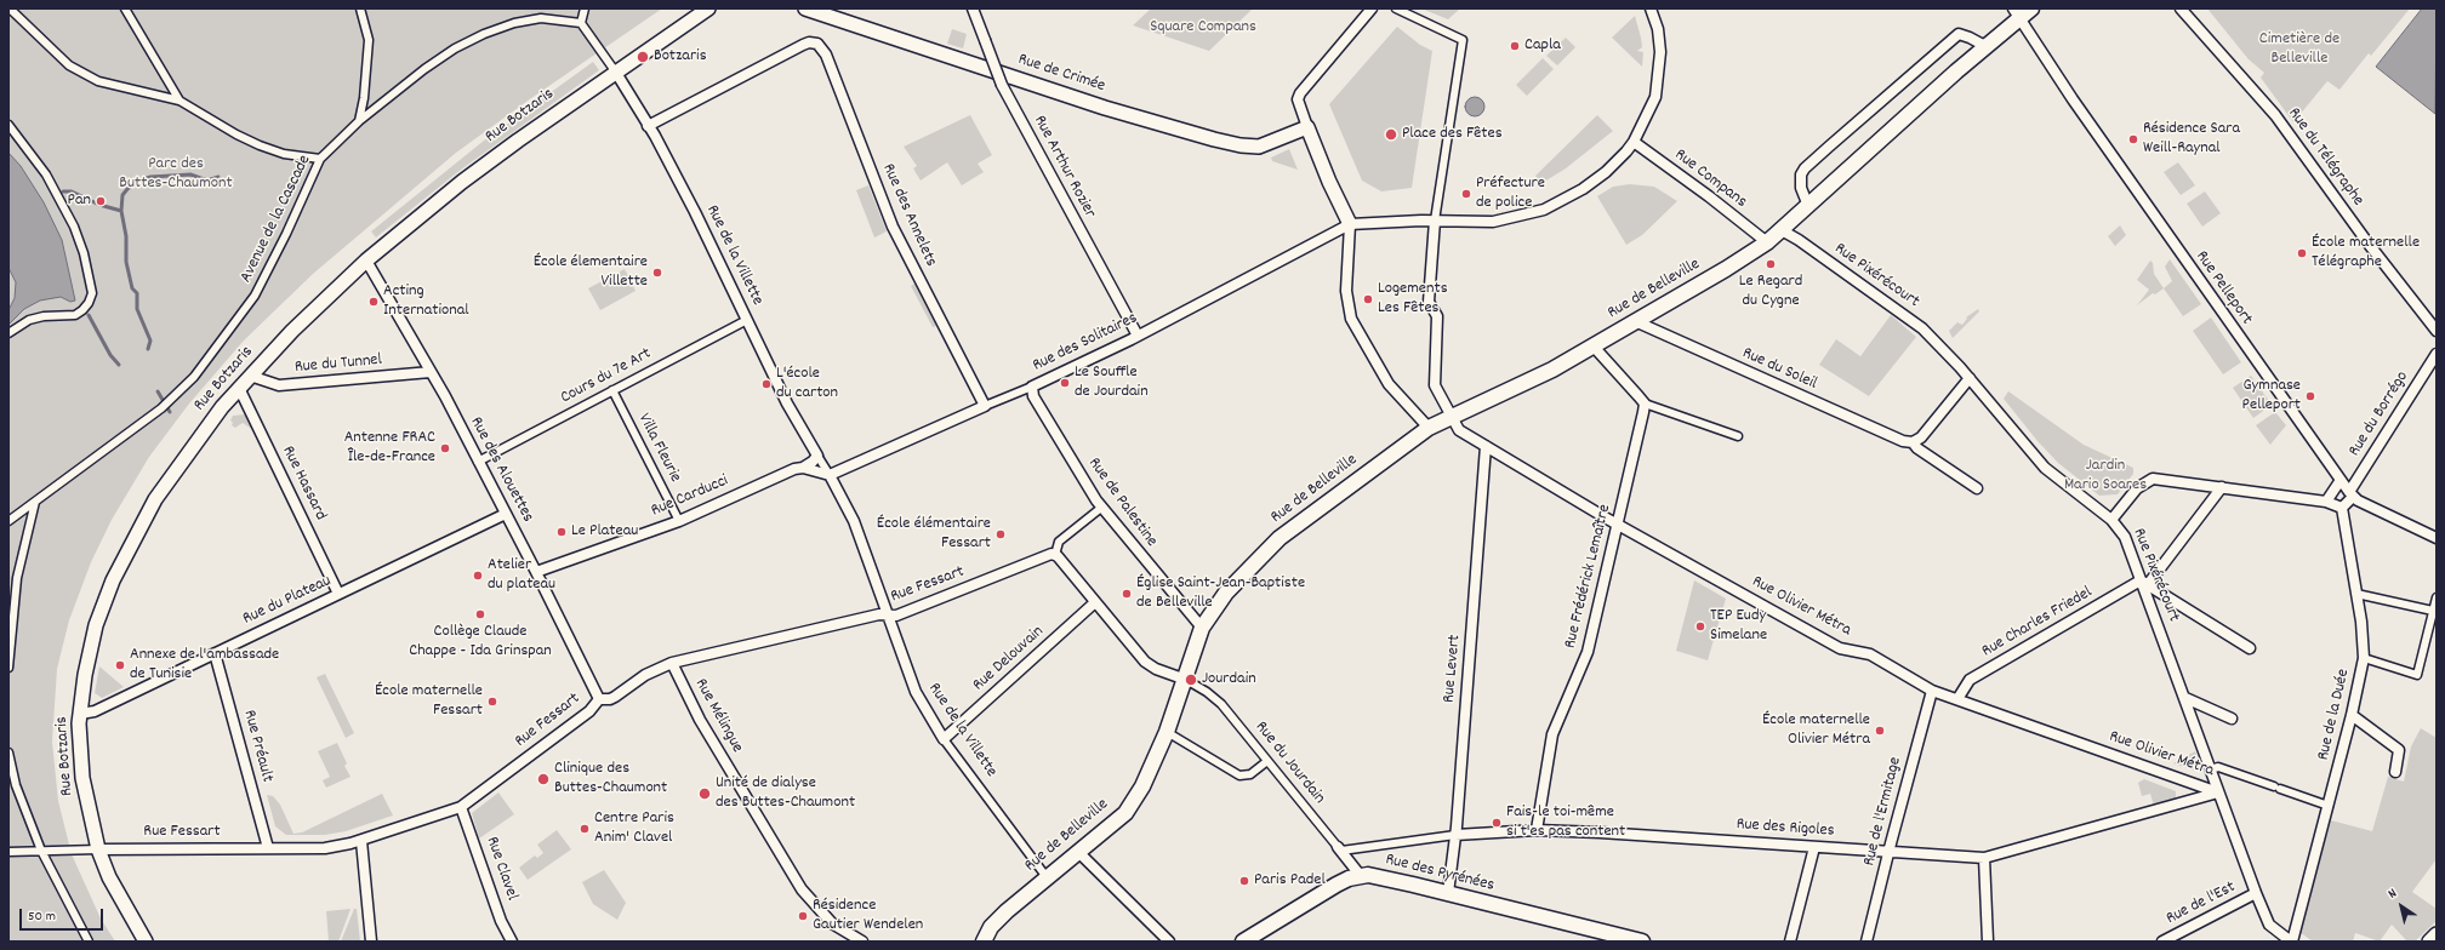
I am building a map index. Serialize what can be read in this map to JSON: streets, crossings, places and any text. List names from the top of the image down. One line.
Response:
{"streets":{"main road":["Rue de Belleville","Rue des Pyrénées"],"street":["Rue de Crimée","Rue Botzaris","Rue du Télégraphe","Rue Arthur Rozier","Rue Compans","Rue des Annelets","Avenue de la Cascade","Rue de la Villette","Rue Pixérécourt","Rue Pelleport","Rue des Solitaires","Rue du Tunnel","Rue du Soleil","Cours du 7e Art","Rue du Borrégo","Villa Fleurie","Rue des Alouettes","Rue Hassard","Rue Carducci","Rue de Palestine","Rue Frédérick Lemaître","Rue Fessart","Rue du Plateau","Rue Olivier Métra","Rue Charles Friedel","Rue Delouvain","Rue Levert","Rue de la Duée","Rue Mélingue","Rue Préault","Rue du Jourdain","Rue de l'Ermitage","Rue des Rigoles","Rue Clavel","Rue de l'Est"]},"crossings":[["Rue Botzaris","Rue de la Villette"],["Rue Botzaris","Rue du Tunnel"],["Rue Botzaris","Rue des Alouettes"],["Rue Botzaris","Rue Hassard"],["Rue Botzaris","Rue Fessart"],["Rue Botzaris","Rue du Plateau"],["Rue Arthur Rozier","Rue des Solitaires"],["Rue Compans","Rue de Belleville"],["Rue des Annelets","Rue de la Villette"],["Rue des Annelets","Rue des Solitaires"],["Rue de la Villette","Rue de Belleville"],["Rue de la Villette","Rue des Solitaires"],["Rue de la Villette","Cours du 7e Art"],["Rue de la Villette","Rue Fessart"],["Rue de la Villette","Rue Delouvain"],["Rue Pixérécourt","Rue de Belleville"],["Rue Pixérécourt","Rue Olivier Métra"],["Rue Pixérécourt","Rue Charles Friedel"],["Rue Pixérécourt","Rue de la Duée"],["Rue Pixérécourt","Rue des Rigoles"],["Rue Pixérécourt","Rue de l'Est"],["Rue Pelleport","Rue de Belleville"],["Rue Pelleport","Rue du Borrégo"],["Rue de Belleville","Rue du Soleil"],["Rue de Belleville","Rue de Palestine"],["Rue de Belleville","Rue Olivier Métra"],["Rue de Belleville","Rue du Jourdain"],["Rue des Solitaires","Rue de Palestine"],["Rue du Tunnel","Rue des Alouettes"],["Cours du 7e Art","Villa Fleurie"],["Cours du 7e Art","Rue des Alouettes"],["Villa Fleurie","Rue Carducci"],["Rue des Alouettes","Rue Carducci"],["Rue des Alouettes","Rue Fessart"],["Rue des Alouettes","Rue du Plateau"],["Rue Hassard","Rue du Plateau"],["Rue Frédérick Lemaître","Rue Olivier Métra"],["Rue Frédérick Lemaître","Rue des Rigoles"],["Rue Fessart","Rue Mélingue"],["Rue Fessart","Rue Préault"],["Rue Fessart","Rue Clavel"],["Rue du Plateau","Rue Préault"],["Rue Olivier Métra","Rue Charles Friedel"],["Rue Olivier Métra","Rue Levert"],["Rue Olivier Métra","Rue de l'Ermitage"],["Rue Olivier Métra","Rue des Rigoles"],["Rue Levert","Rue des Rigoles"],["Rue Levert","Rue des Pyrénées"],["Rue du Jourdain","Rue des Rigoles"],["Rue du Jourdain","Rue des Pyrénées"],["Rue de l'Ermitage","Rue des Rigoles"]],"parks":["Square Compans","Cimetière de Belleville","Parc des Buttes-Chaumont","Jardin Mario Soares"],"places":["Capla","Botzaris","Place des Fêtes","Résidence Sara Weill-Raynal","Préfecture de police","Pan","École maternelle Télégraphe","Le Regard du Cygne","École élementaire Villette","Logements Les Fêtes","Acting International","Le Souffle de Jourdain","L'école du carton","Gymnase Pelleport","Antenne FRAC Île-de-France","Le Plateau","École élémentaire Fessart","Atelier du plateau","Église Saint-Jean-Baptiste de Belleville","Collège Claude Chappe - Ida Grinspan","TEP Eudy Simelane","Annexe de l'ambassade de Tunisie","Jourdain","École maternelle Fessart","École maternelle Olivier Métra","Clinique des Buttes-Chaumont","Unité de dialyse des Buttes-Chaumont","Fais-le toi-même si t'es pas content","Centre Paris Anim' Clavel","Paris Padel","Résidence Gautier Wendelen"],"scale_bar":"50 m","north":"top left"}
